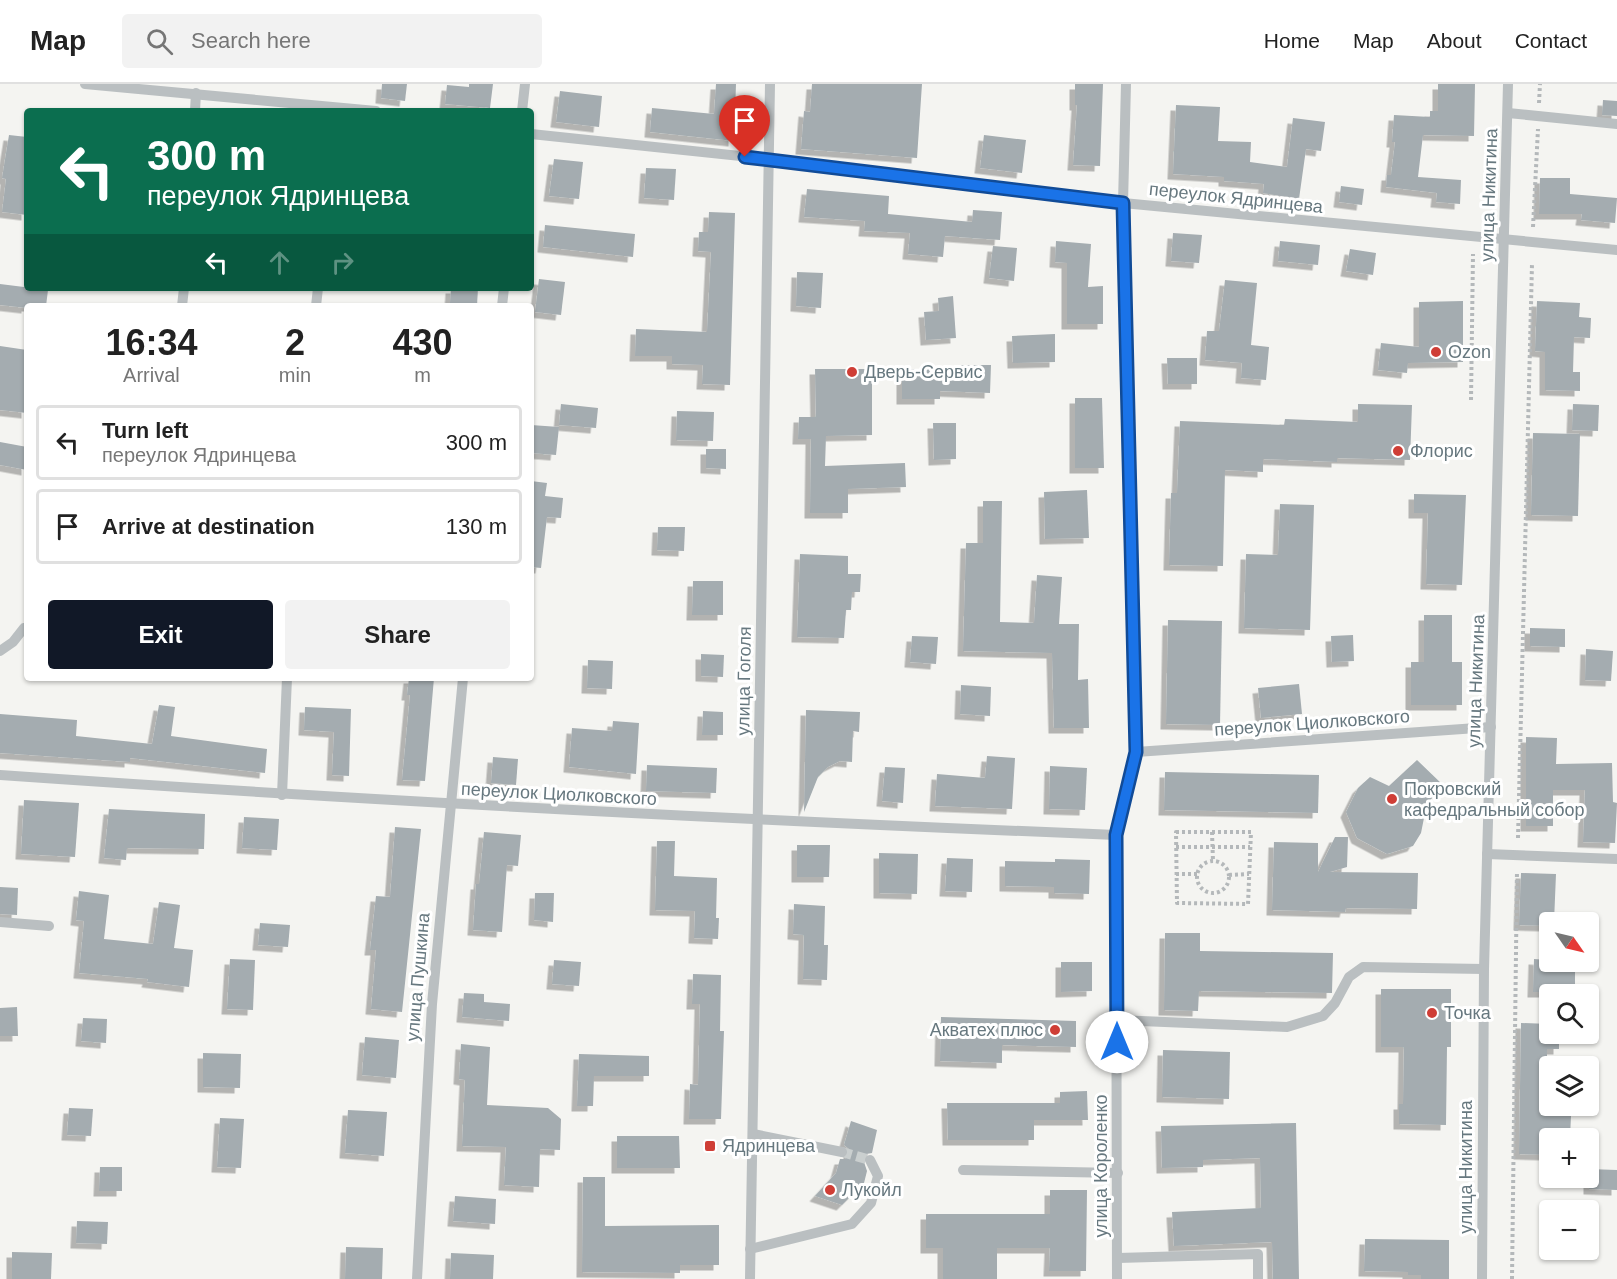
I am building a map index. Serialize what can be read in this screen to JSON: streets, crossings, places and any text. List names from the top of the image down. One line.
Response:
{"streets":{"street":["улица Никитина","переулок Ядринцева","улица Гоголя","переулок Циолковского","улица Пушкина","улица Короленко"]},"crossings":[["улица Никитина","переулок Ядринцева"],["улица Никитина","переулок Циолковского"],["переулок Ядринцева","улица Гоголя"],["переулок Ядринцева","улица Короленко"],["улица Гоголя","переулок Циолковского"],["переулок Циолковского","улица Пушкина"],["переулок Циолковского","улица Короленко"]],"places":{"other":["Ozon","Дверь-Сервис","Флорис","Покровский кафедральный собор","Точка","Акватех плюс","Лукойл"],"transit":["Ядринцева"]},"north":"bottom right","page":{"header":"Map","search":"Search here","nav":["Home","Map","About","Contact"],"turn":["300 m","переулок Ядринцева"],"eta":["16:34","Arrival","2","min","430","m"],"list":[{"name":"Turn left","note":"переулок Ядринцева","value":"300 m"},{"name":"Arrive at destination","value":"130 m"}],"buttons":["Exit","Share"],"map_buttons":["+","−"]}}
